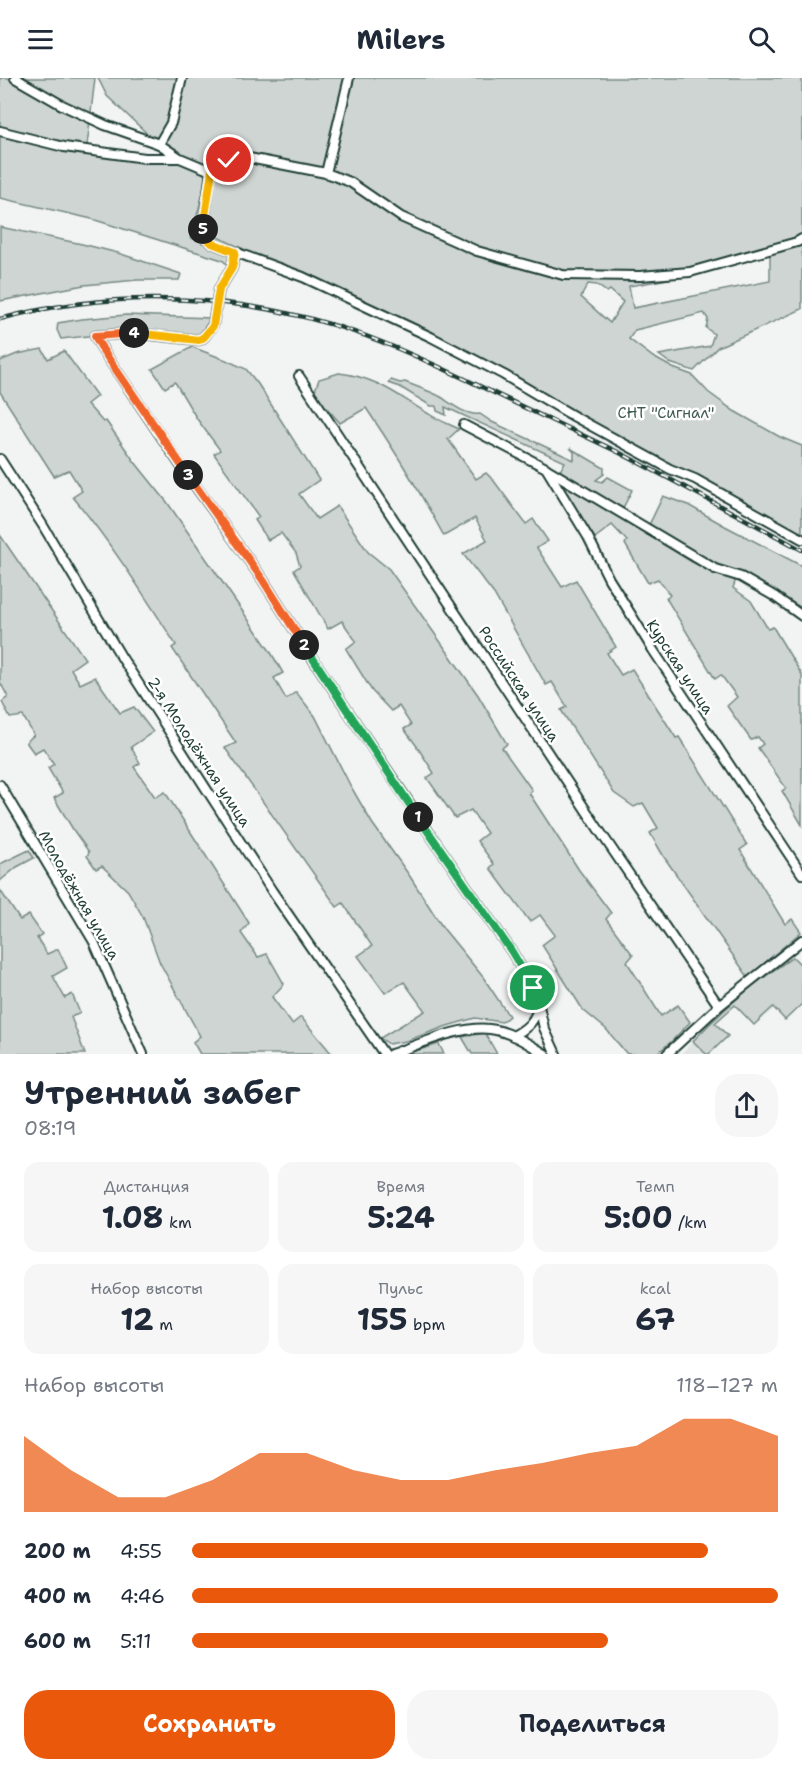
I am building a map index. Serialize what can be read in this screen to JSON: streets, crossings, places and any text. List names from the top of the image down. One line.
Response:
{"streets":{"street":["Курская улица","Российская улица","2-я Молодёжная улица","Молодёжная улица"]},"parks":["СНТ \"Сигнал\""],"page":{"header":"Milers","pins":["5","4","3","2","1"],"heading":["Утренний забег","08:19"],"stats":[["Дистанция","1.08 km"],["Время","5:24"],["Темп","5:00 /km"],["Набор высоты","12 m"],["Пульс","155 bpm"],["kcal","67"]],"chart":["Набор высоты","118–127 m"],"list":[{"name":"200 m","note":"4:55"},{"name":"400 m","note":"4:46"},{"name":"600 m","note":"5:11"}],"buttons":["Сохранить","Поделиться"]}}
